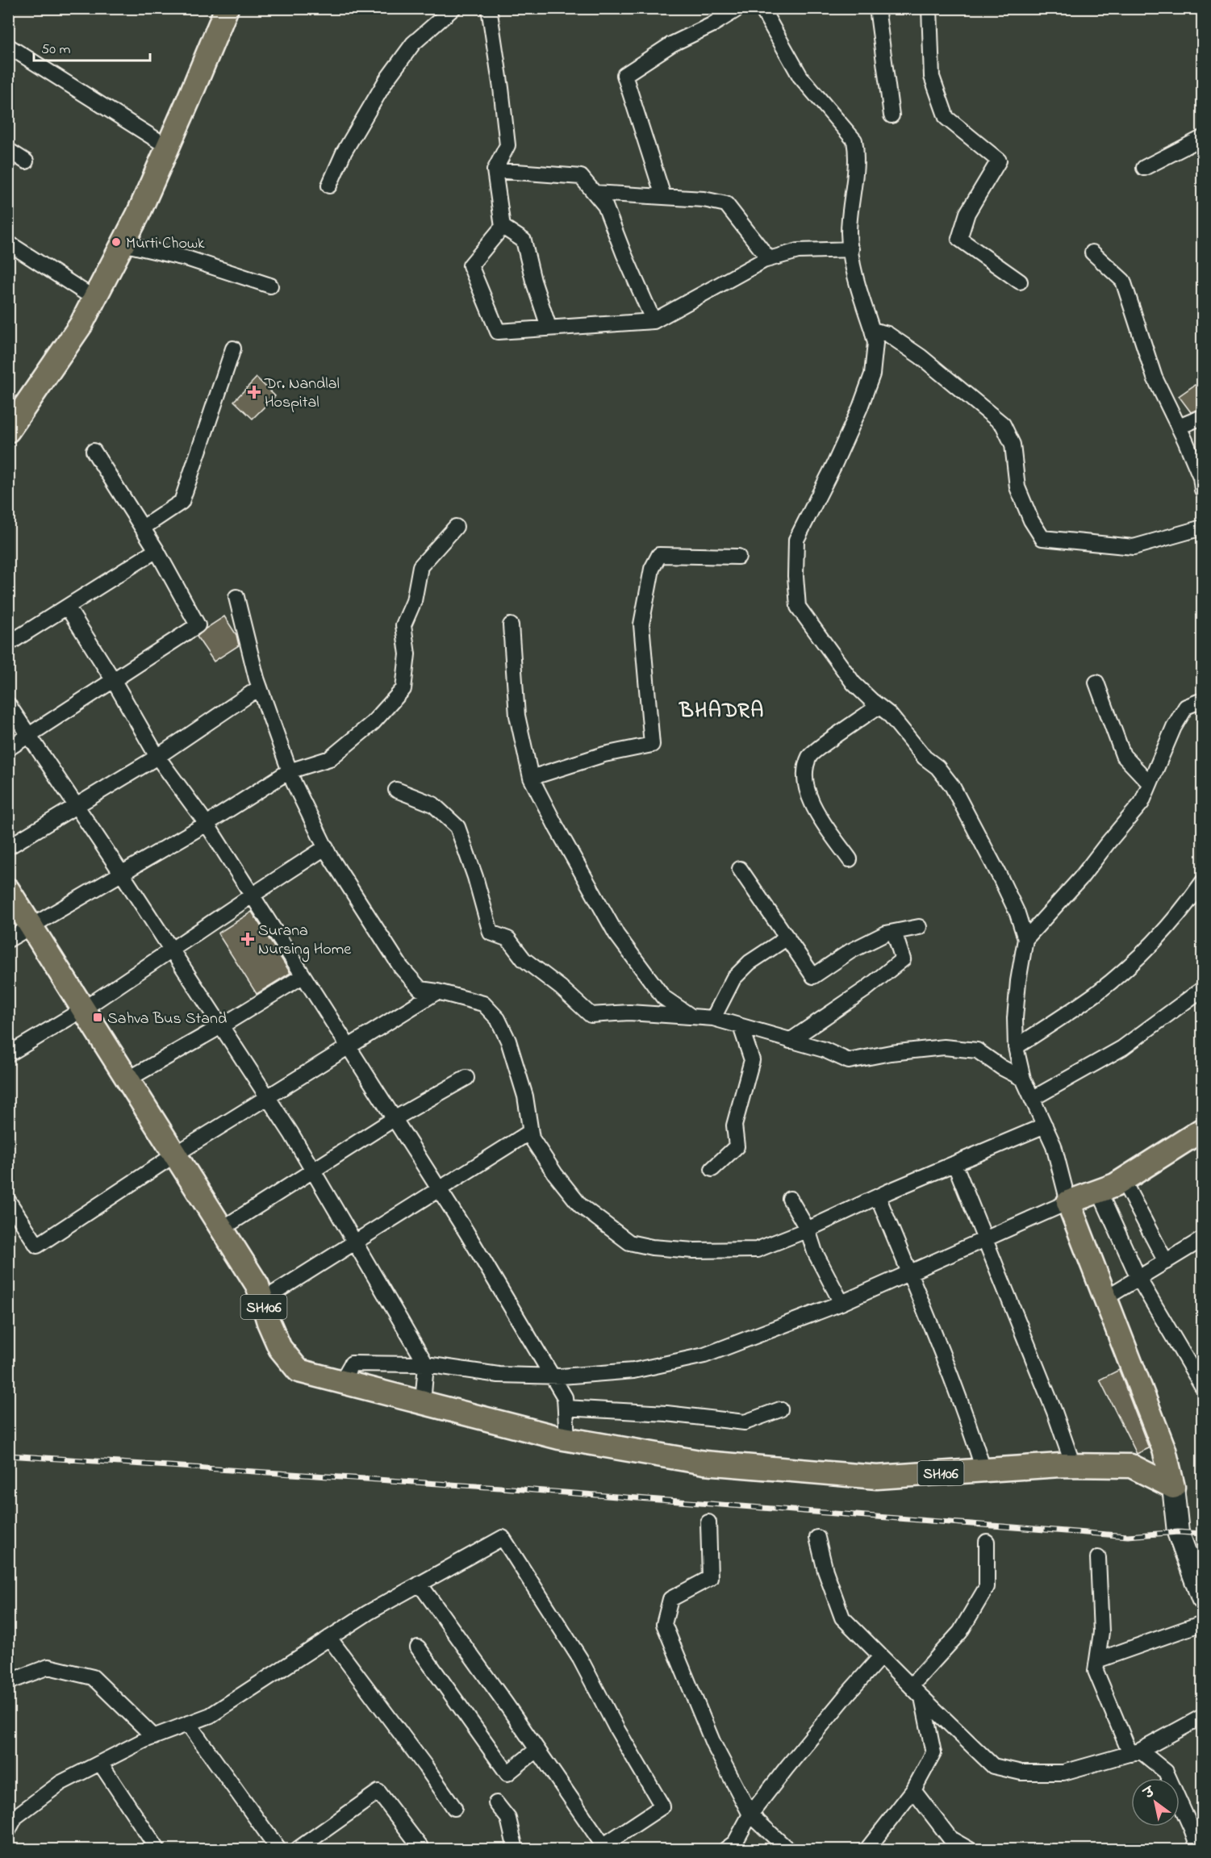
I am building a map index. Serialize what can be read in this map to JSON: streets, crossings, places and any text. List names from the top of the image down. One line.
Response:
{"streets":{"main road":["SH106"]},"districts":["BHADRA"],"places":{"other":["Murti Chowk"],"health":["Dr. Nandlal Hospital","Surana Nursing Home"],"transit":["Sahva Bus Stand"]},"scale_bar":"50 m","north":"top left"}
